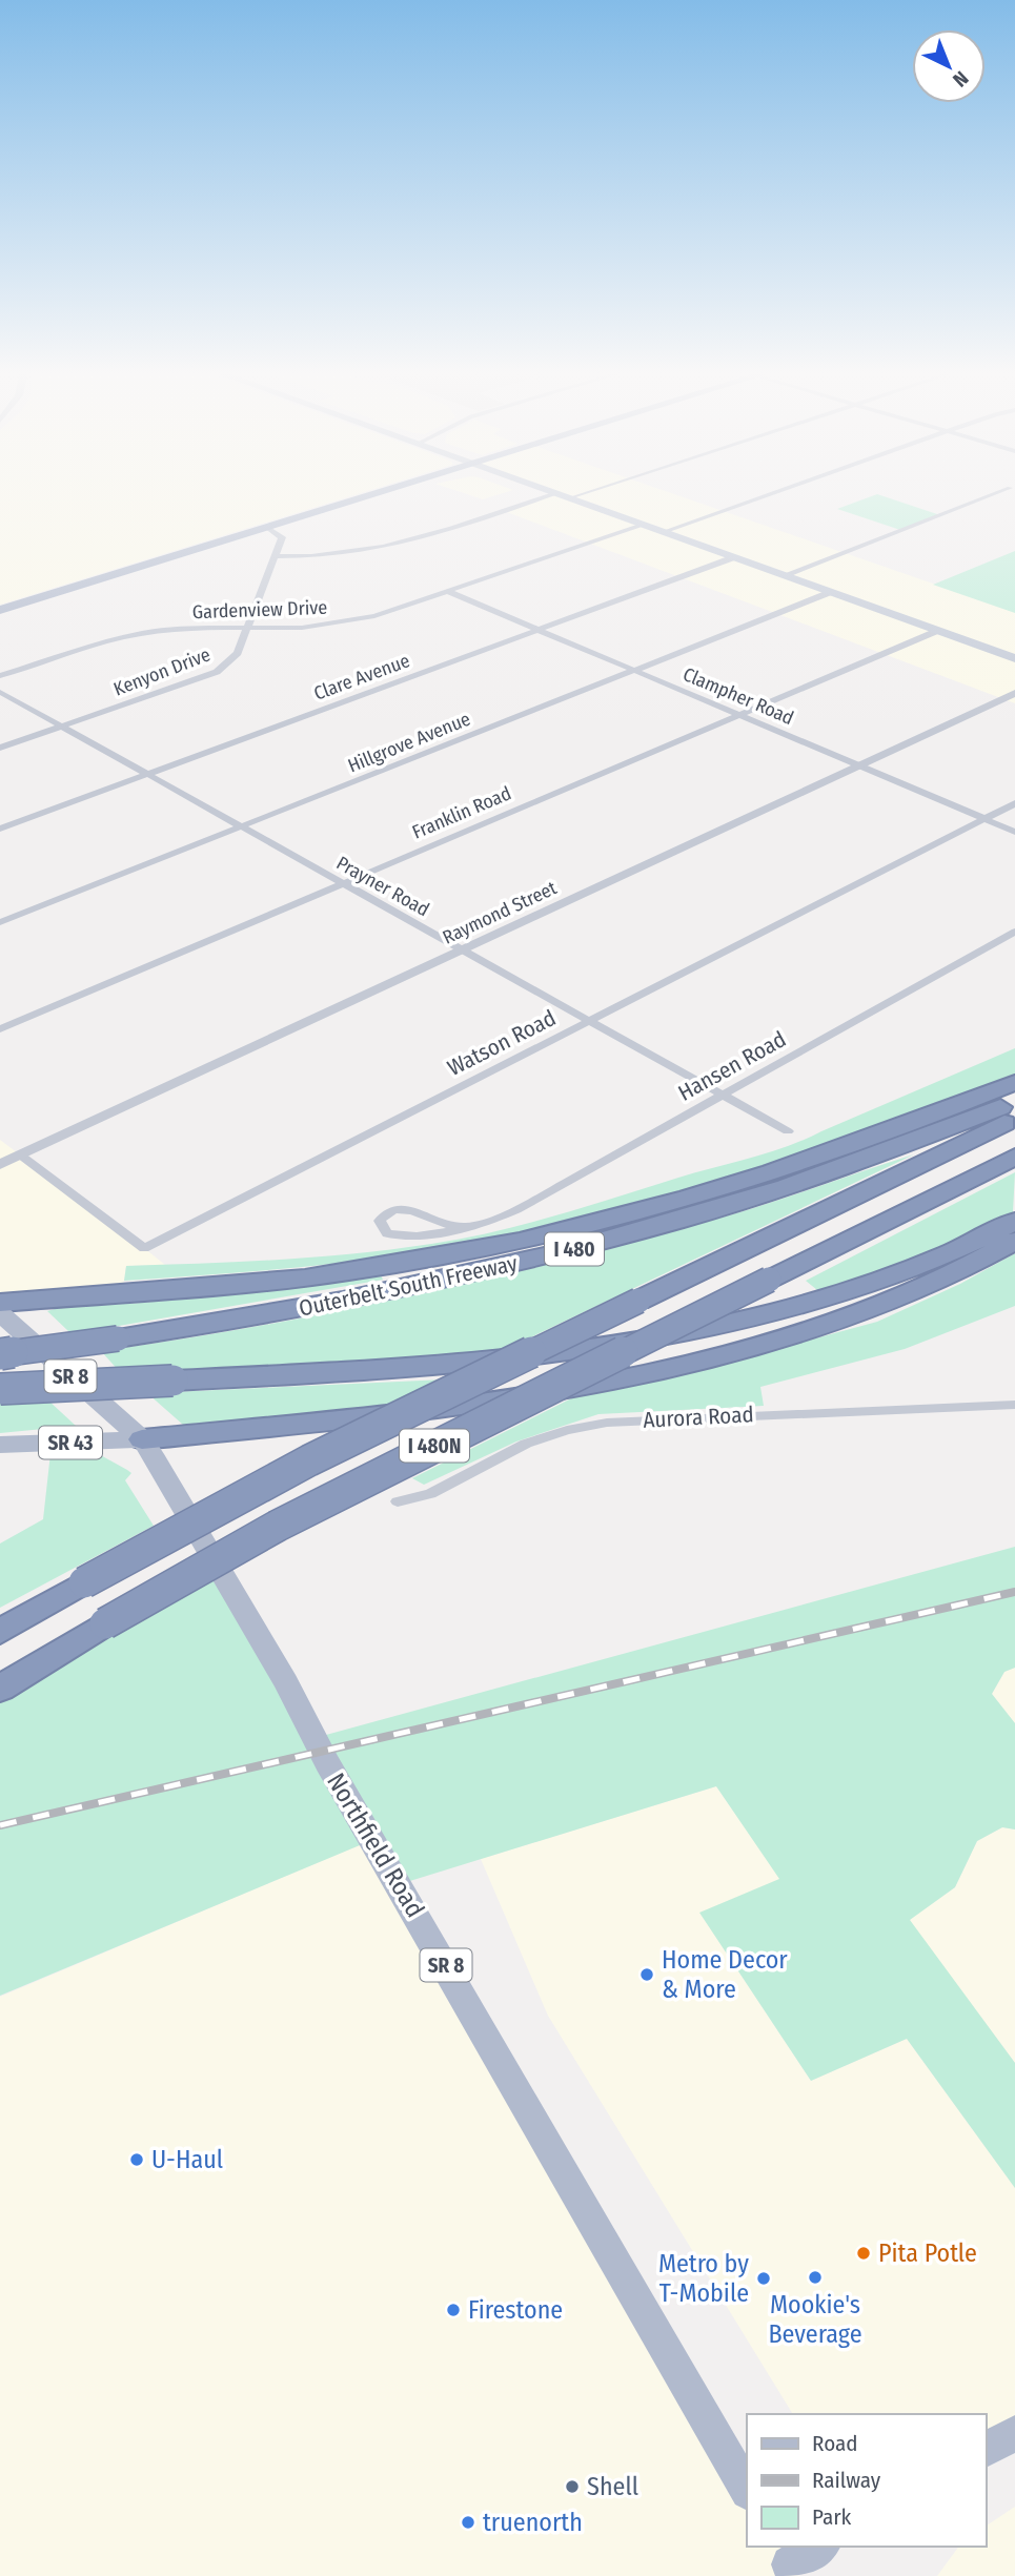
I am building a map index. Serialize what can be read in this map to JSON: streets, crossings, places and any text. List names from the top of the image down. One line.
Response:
{"streets":{"highway":["I 480","Outerbelt South Freeway","I 480N"],"main road":["SR 8","SR 43","Northfield Road"],"street":["Gardenview Drive","Kenyon Drive","Clare Avenue","Clampher Road","Hillgrove Avenue","Franklin Road","Prayner Road","Raymond Street","Watson Road","Hansen Road","Aurora Road"]},"crossings":[["Gardenview Drive","Kenyon Drive"],["Gardenview Drive","Clampher Road"],["Kenyon Drive","Prayner Road"],["Clare Avenue","Clampher Road"],["Clare Avenue","Prayner Road"],["Clampher Road","Hillgrove Avenue"],["Clampher Road","Franklin Road"],["Clampher Road","Raymond Street"],["Clampher Road","Watson Road"],["Hillgrove Avenue","Prayner Road"],["Franklin Road","Prayner Road"],["Prayner Road","Raymond Street"],["Prayner Road","Watson Road"],["Prayner Road","Hansen Road"],["Raymond Street","Watson Road"],["SR 43","Northfield Road"]],"places":["Home Decor & More","U-Haul","Pita Potle","Mookie's Beverage","Metro by T-Mobile","Firestone","Shell","truenorth"],"legend":["Road","Railway","Park"],"north":"bottom right"}
